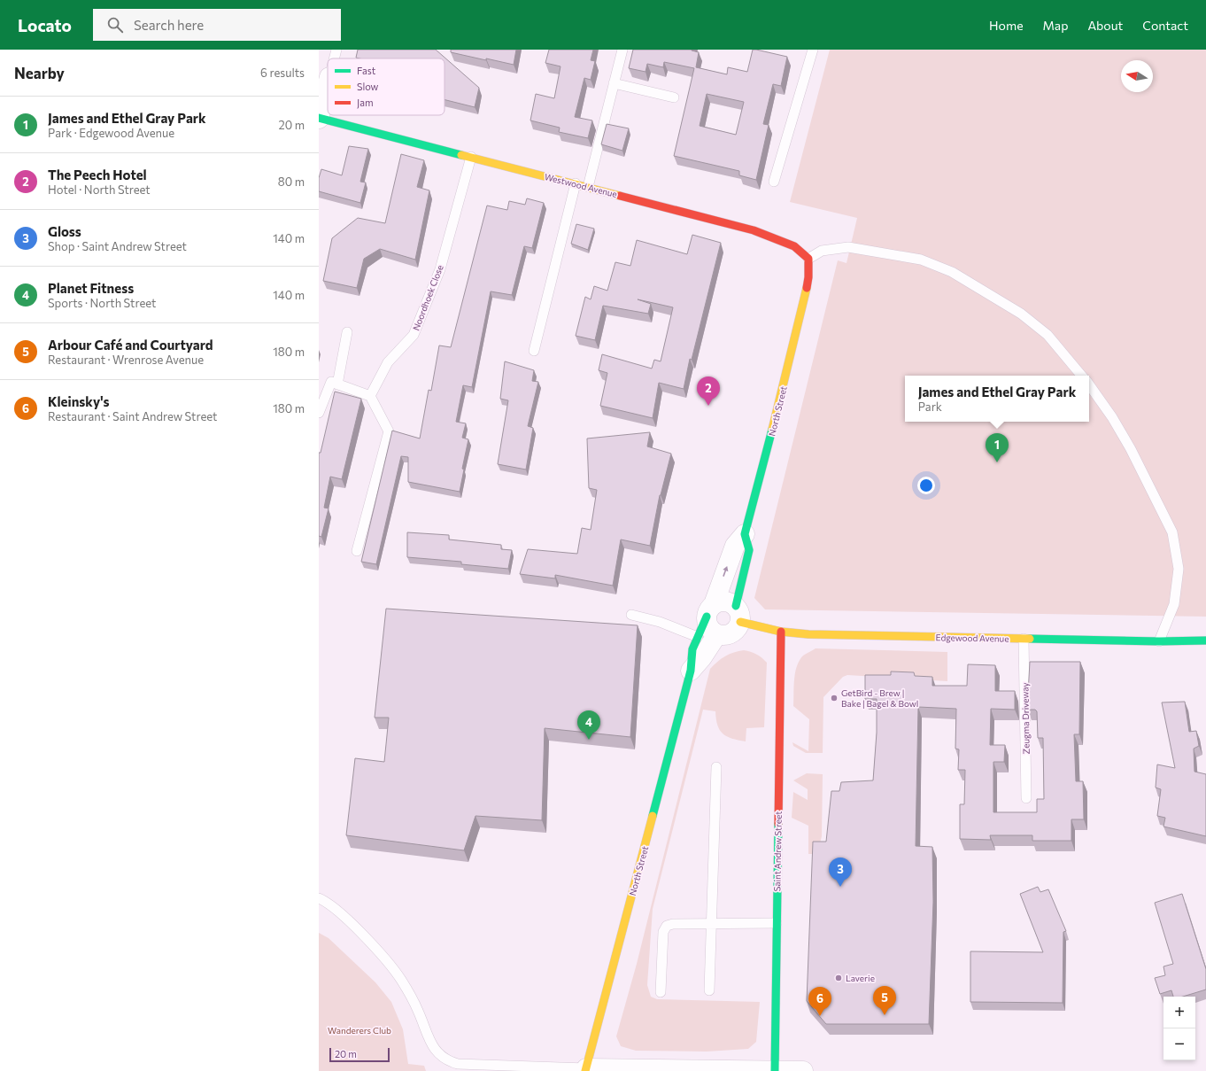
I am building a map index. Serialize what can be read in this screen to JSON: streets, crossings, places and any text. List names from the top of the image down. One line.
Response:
{"streets":{"street":["Westwood Avenue","North Street","Edgewood Avenue","Saint Andrew Street"],"lane":["Noordhoek Close","Zeugma Driveway"]},"crossings":[["Westwood Avenue","Noordhoek Close"],["Westwood Avenue","North Street"],["North Street","Edgewood Avenue"],["Edgewood Avenue","Zeugma Driveway"],["Edgewood Avenue","Saint Andrew Street"]],"parks":["Wanderers Club"],"places":["GetBird - Brew | Bake | Bagel & Bowl","Laverie"],"legend":["Fast","Slow","Jam"],"scale_bar":"20 m","north":"left","page":{"header":"Locato","search":"Search here","nav":["Home","Map","About","Contact"],"heading":["Nearby","6 results"],"list":[{"mark":"1","name":"James and Ethel Gray Park","note":"Park · Edgewood Avenue","value":"20 m"},{"mark":"2","name":"The Peech Hotel","note":"Hotel · North Street","value":"80 m"},{"mark":"3","name":"Gloss","note":"Shop · Saint Andrew Street","value":"140 m"},{"mark":"4","name":"Planet Fitness","note":"Sports · North Street","value":"140 m"},{"mark":"5","name":"Arbour Café and Courtyard","note":"Restaurant · Wrenrose Avenue","value":"180 m"},{"mark":"6","name":"Kleinsky's","note":"Restaurant · Saint Andrew Street","value":"180 m"}],"popup":["James and Ethel Gray Park","Park"],"pins":["2","1","4","3","5","6"],"map_buttons":["+","−"],"scale":"20 m"}}
